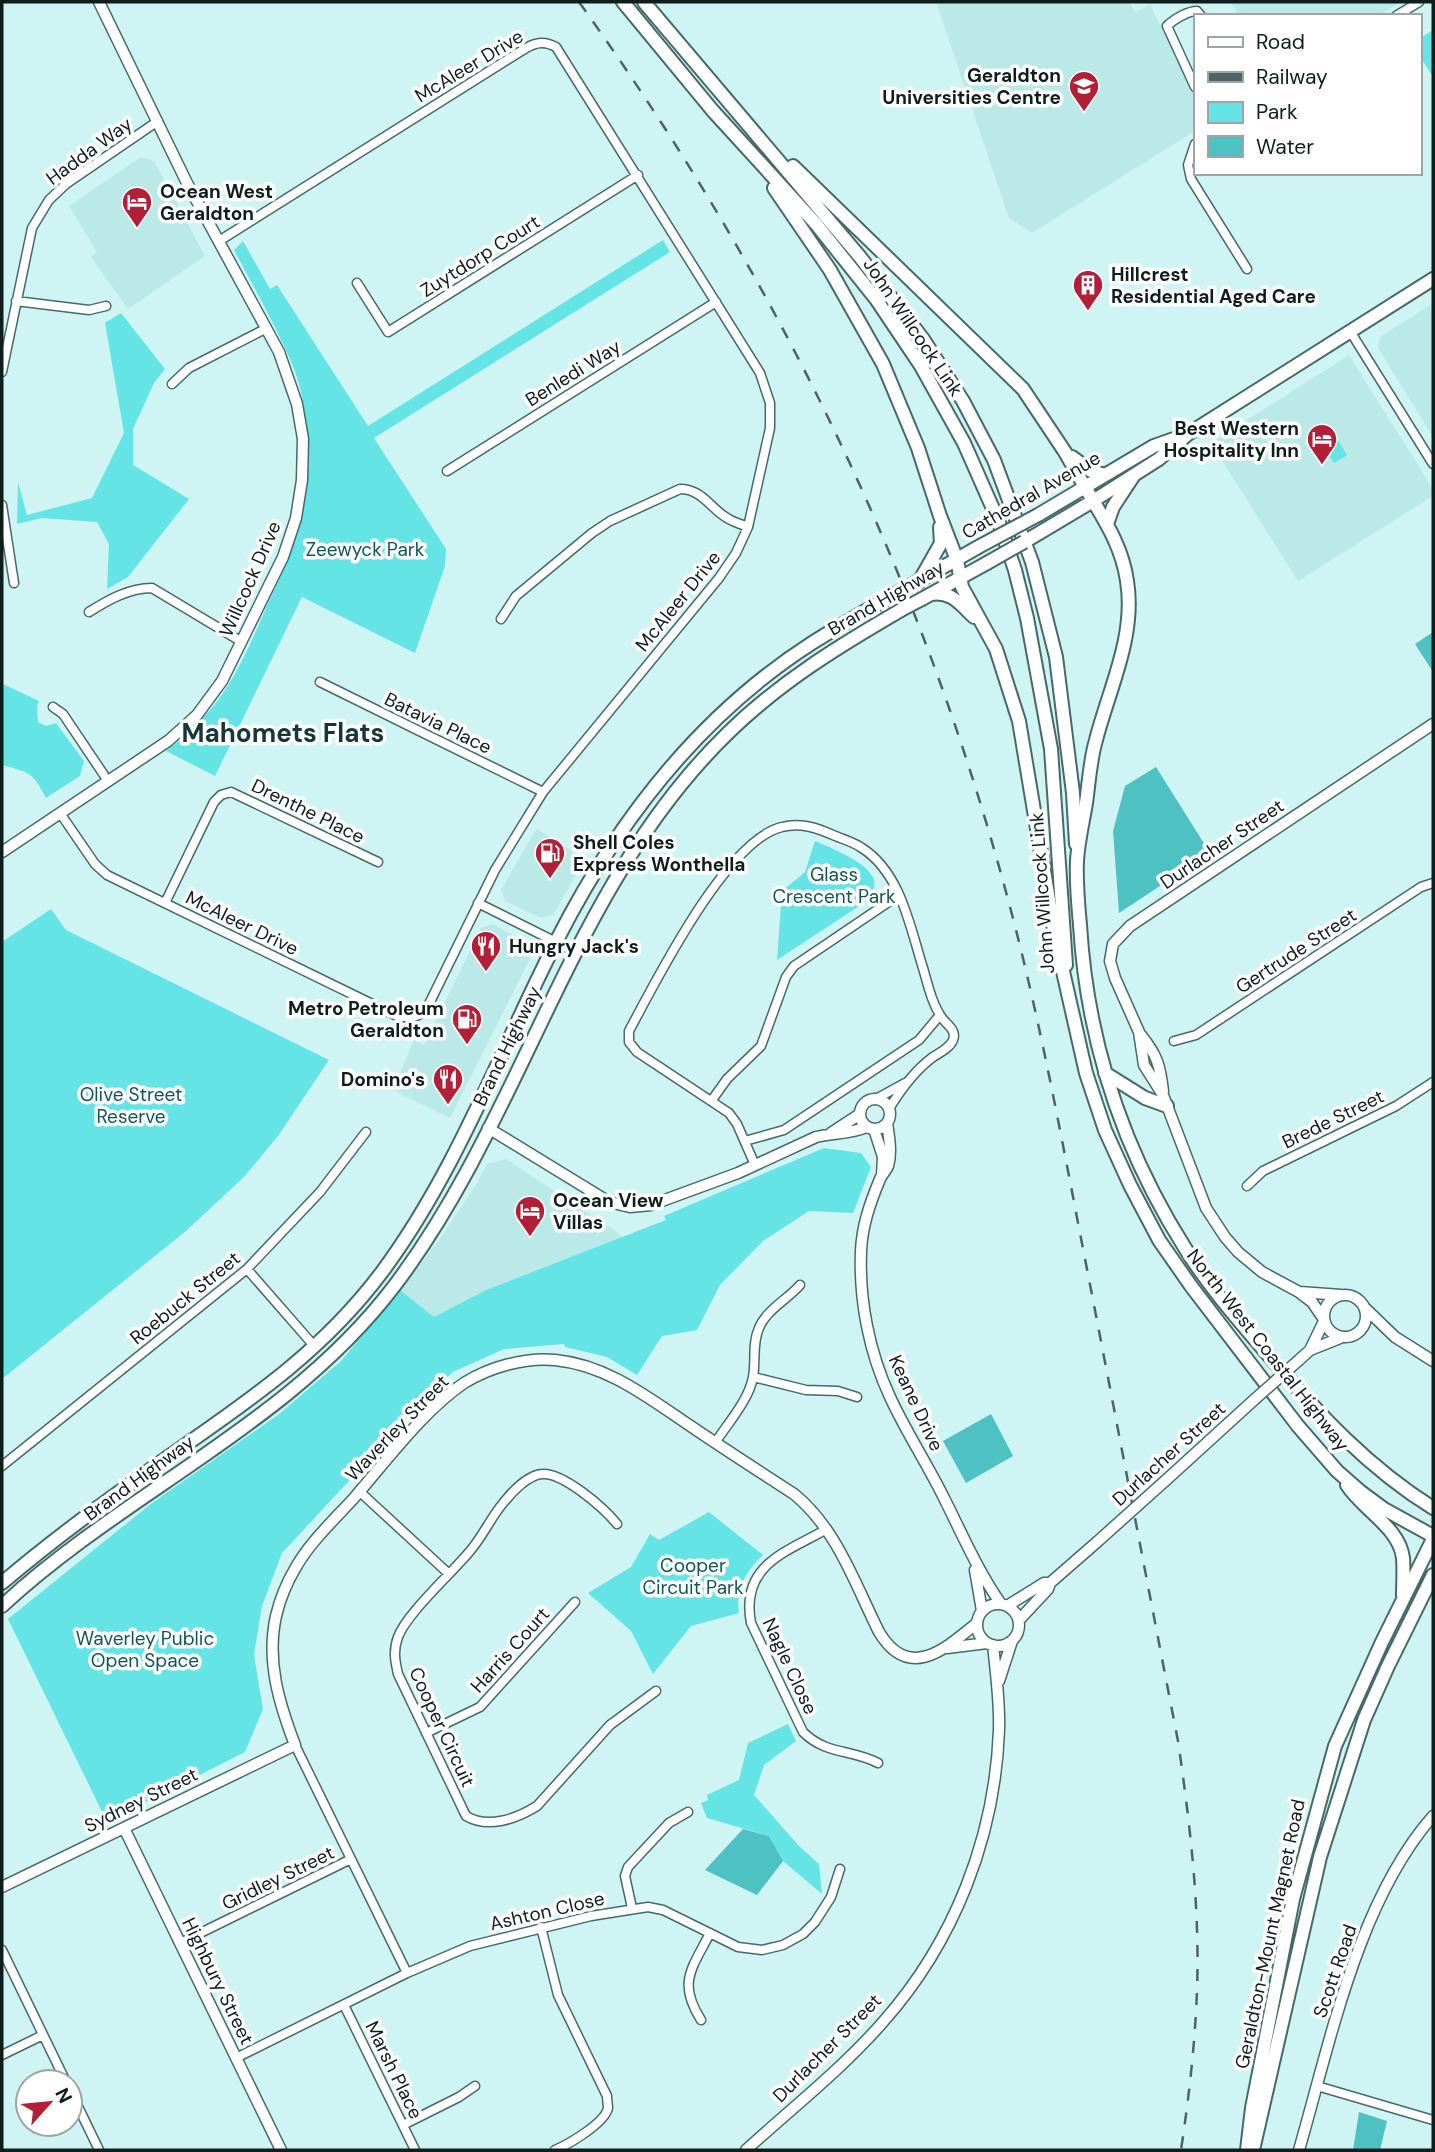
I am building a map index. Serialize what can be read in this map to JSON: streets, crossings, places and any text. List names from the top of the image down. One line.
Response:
{"streets":{"main road":["John Willcock Link","Cathedral Avenue","Brand Highway","North West Coastal Highway","Geraldton-Mount Magnet Road"],"street":["McAleer Drive","Hadda Way","Zuytdorp Court","Benledi Way","Willcock Drive","Batavia Place","Drenthe Place","Durlacher Street","Gertrude Street","Brede Street","Roebuck Street","Keane Drive","Waverley Street","Harris Court","Nagle Close","Cooper Circuit","Sydney Street","Gridley Street","Ashton Close","Scott Road","Highbury Street","Marsh Place"]},"crossings":[["McAleer Drive","Zuytdorp Court"],["McAleer Drive","Benledi Way"],["McAleer Drive","Willcock Drive"],["McAleer Drive","Batavia Place"],["McAleer Drive","Drenthe Place"],["Hadda Way","Willcock Drive"],["John Willcock Link","North West Coastal Highway"],["Cathedral Avenue","Brand Highway"],["Durlacher Street","Keane Drive"],["Durlacher Street","Waverley Street"],["North West Coastal Highway","Geraldton-Mount Magnet Road"],["Keane Drive","Waverley Street"],["Waverley Street","Nagle Close"],["Waverley Street","Sydney Street"],["Waverley Street","Gridley Street"],["Waverley Street","Ashton Close"],["Harris Court","Cooper Circuit"],["Sydney Street","Highbury Street"],["Gridley Street","Highbury Street"],["Ashton Close","Highbury Street"],["Ashton Close","Marsh Place"]],"districts":["Mahomets Flats"],"parks":["Zeewyck Park","Glass Crescent Park","Olive Street Reserve","Cooper Circuit Park","Waverley Public Open Space"],"places":{"school or university":["Geraldton Universities Centre"],"hotel":["Ocean West Geraldton","Best Western Hospitality Inn","Ocean View Villas"],"building":["Hillcrest Residential Aged Care"],"fuel station":["Shell Coles Express Wonthella","Metro Petroleum Geraldton"],"restaurant":["Hungry Jack's","Domino's"]},"legend":["Road","Railway","Park","Water"],"north":"top right"}
